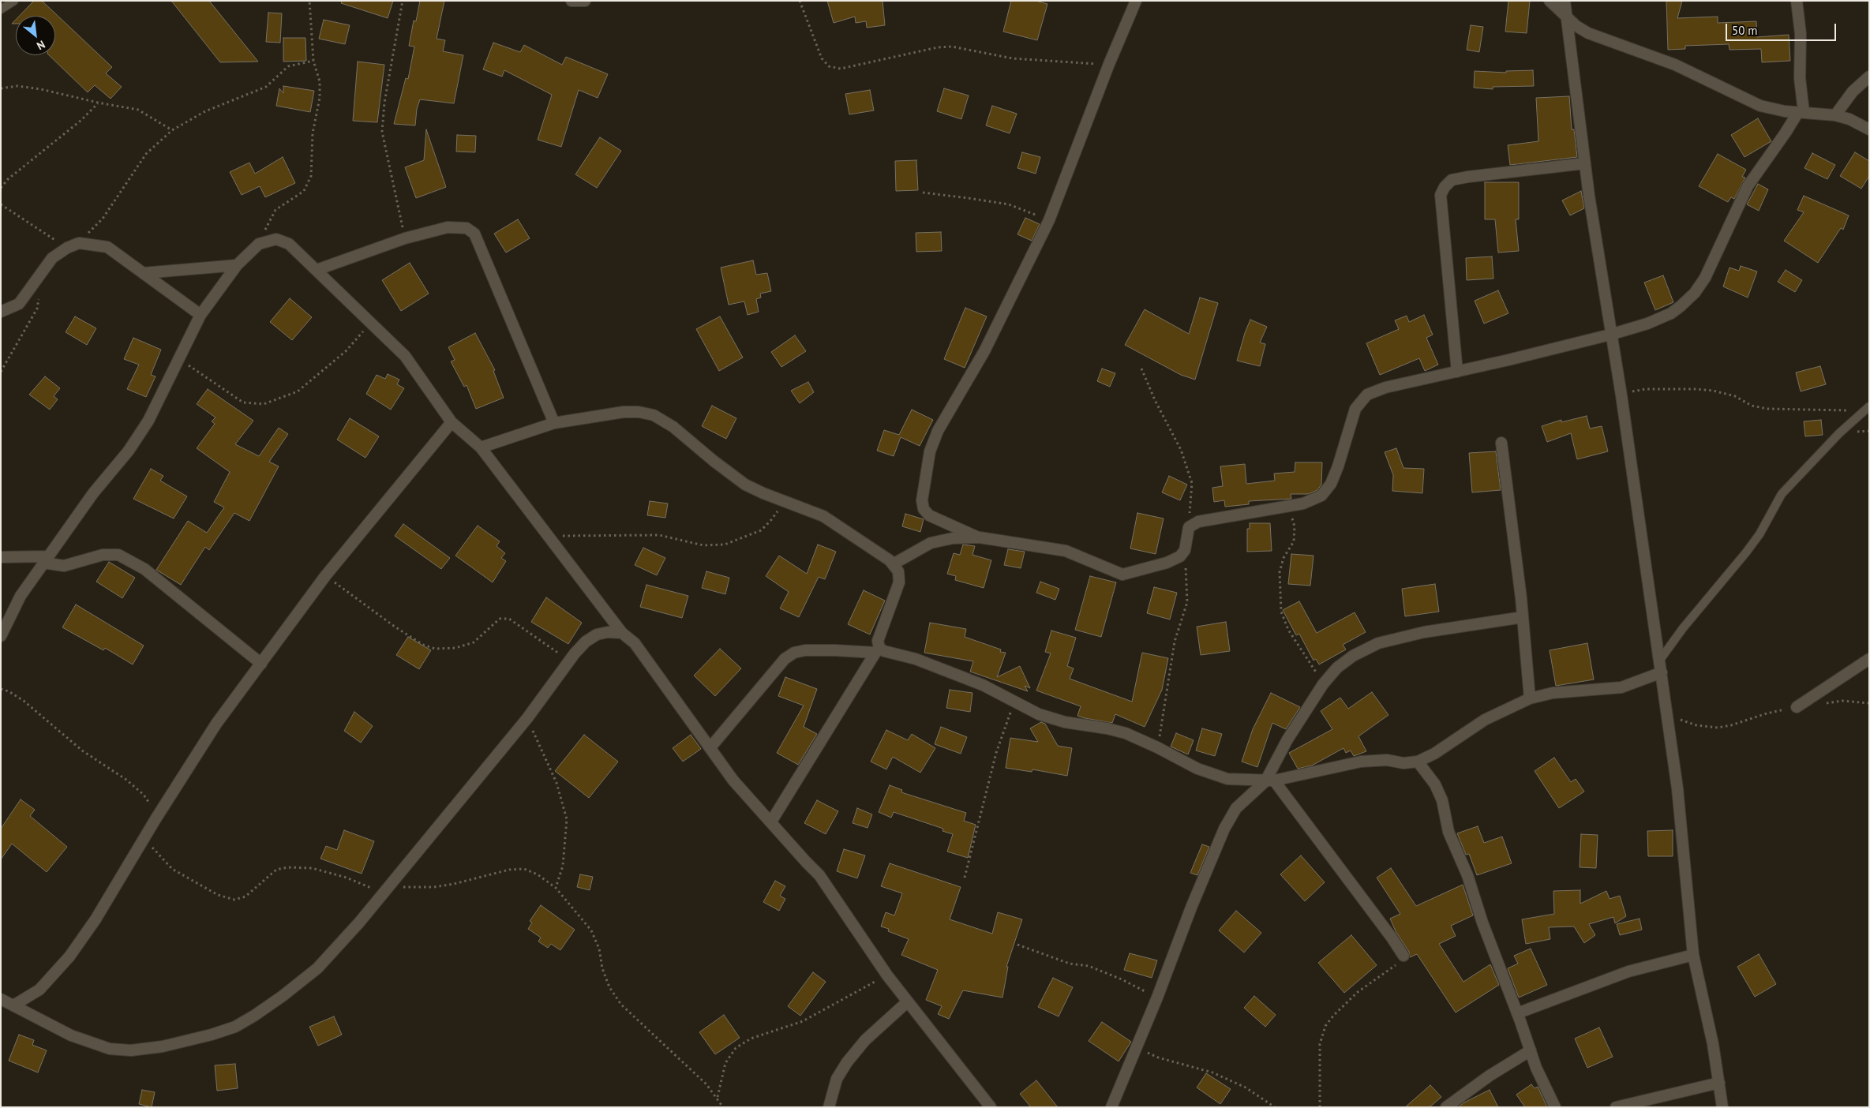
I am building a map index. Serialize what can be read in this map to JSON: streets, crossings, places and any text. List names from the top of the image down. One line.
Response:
{"scale_bar":"50 m","north":"bottom right"}
